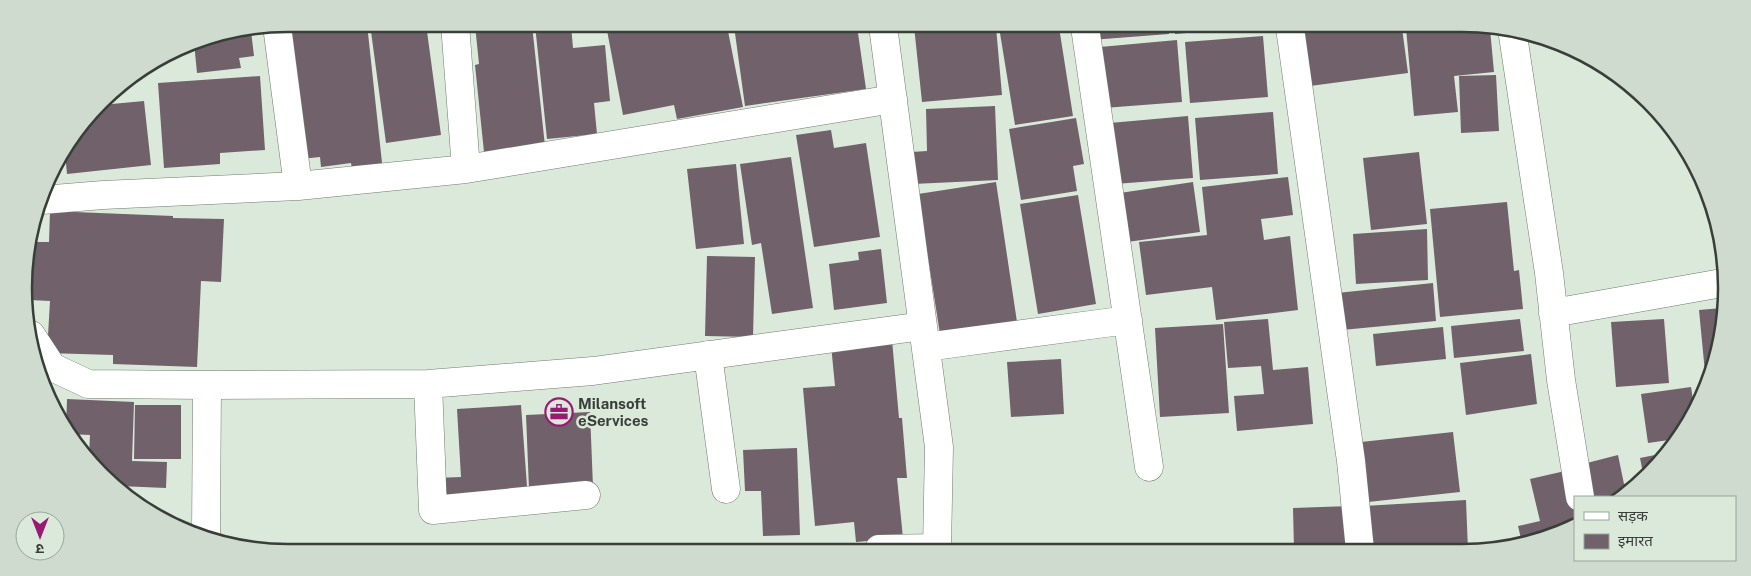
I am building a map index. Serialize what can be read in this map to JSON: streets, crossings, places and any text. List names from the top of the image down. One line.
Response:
{"places":{"office":["Milansoft eServices"]},"legend":["सड़क","इमारत"],"north":"bottom"}
